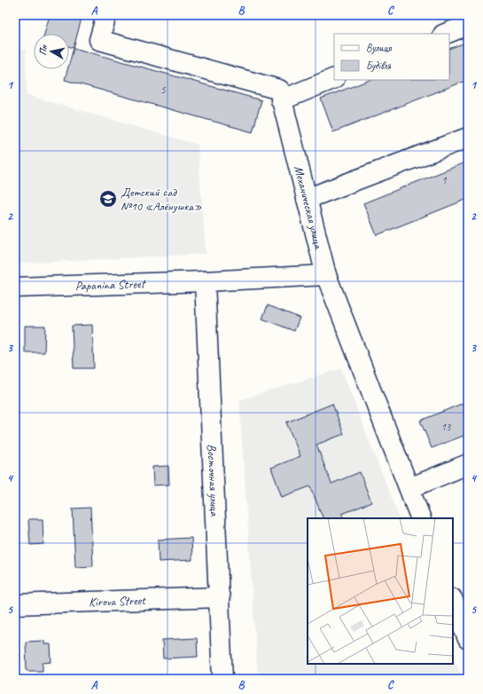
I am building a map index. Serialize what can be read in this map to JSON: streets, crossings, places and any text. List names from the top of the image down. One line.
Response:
{"streets":{"street":["Механическая улица","Papanina Street","Восточная улица","Kirova Street"]},"crossings":[["Механическая улица","Papanina Street"],["Papanina Street","Восточная улица"],["Восточная улица","Kirova Street"]],"places":{"school or university":["Детский сад №10 «Алёнушка»"]},"house_numbers":["5","1","13"],"legend":["Вулиця","Будівля"],"north":"left","grid":{"columns":["A","B","C"],"rows":["1","2","3","4","5"]}}
